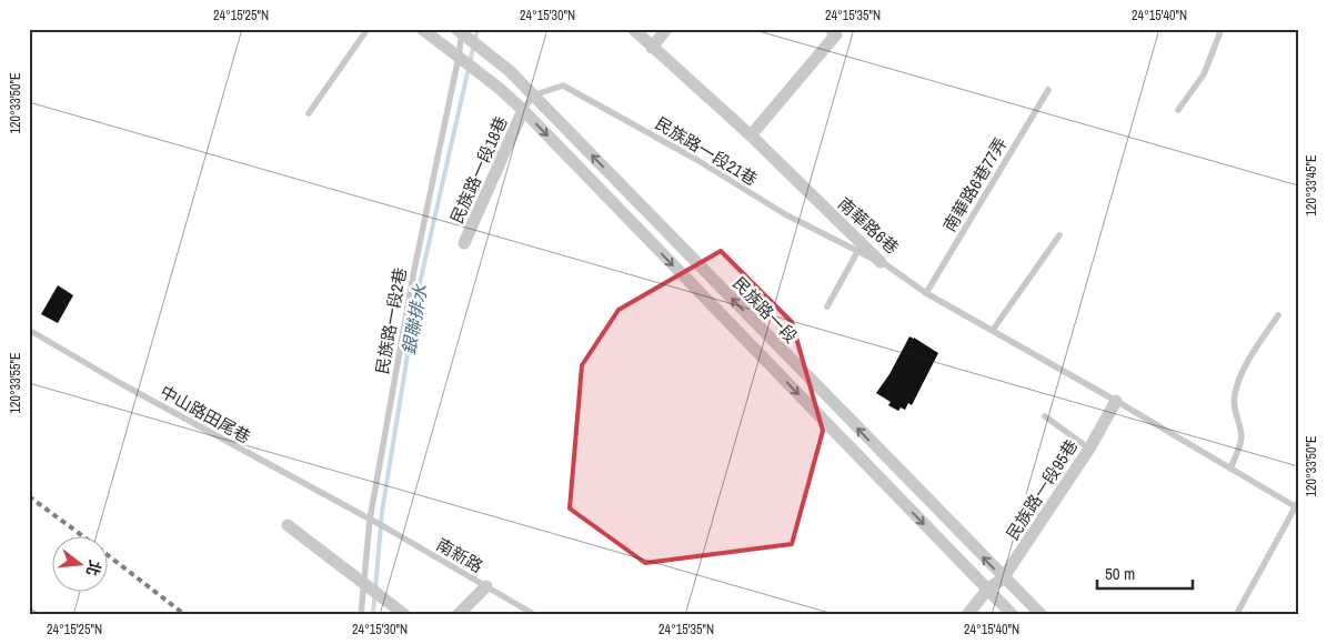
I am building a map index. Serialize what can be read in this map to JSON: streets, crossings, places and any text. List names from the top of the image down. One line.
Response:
{"streets":{"street":["民族路一段18巷","南華路6巷","民族路一段","民族路一段95巷"],"lane":["民族路一段21巷","南華路6巷77弄","民族路一段2巷","中山路田尾巷","南新路"]},"crossings":[["民族路一段21巷","南華路6巷"],["民族路一段21巷","民族路一段"],["民族路一段18巷","民族路一段"],["南華路6巷77弄","南華路6巷"],["南華路6巷","民族路一段95巷"],["民族路一段","民族路一段2巷"],["民族路一段","民族路一段95巷"],["民族路一段2巷","中山路田尾巷"],["民族路一段2巷","南新路"],["中山路田尾巷","南新路"]],"water":["銀聯排水"],"scale_bar":"50 m","north":"right","coordinates":["24°15'25\"N","24°15'30\"N","24°15'35\"N","24°15'40\"N","120°33'50\"E","120°33'45\"E","120°33'55\"E"]}
